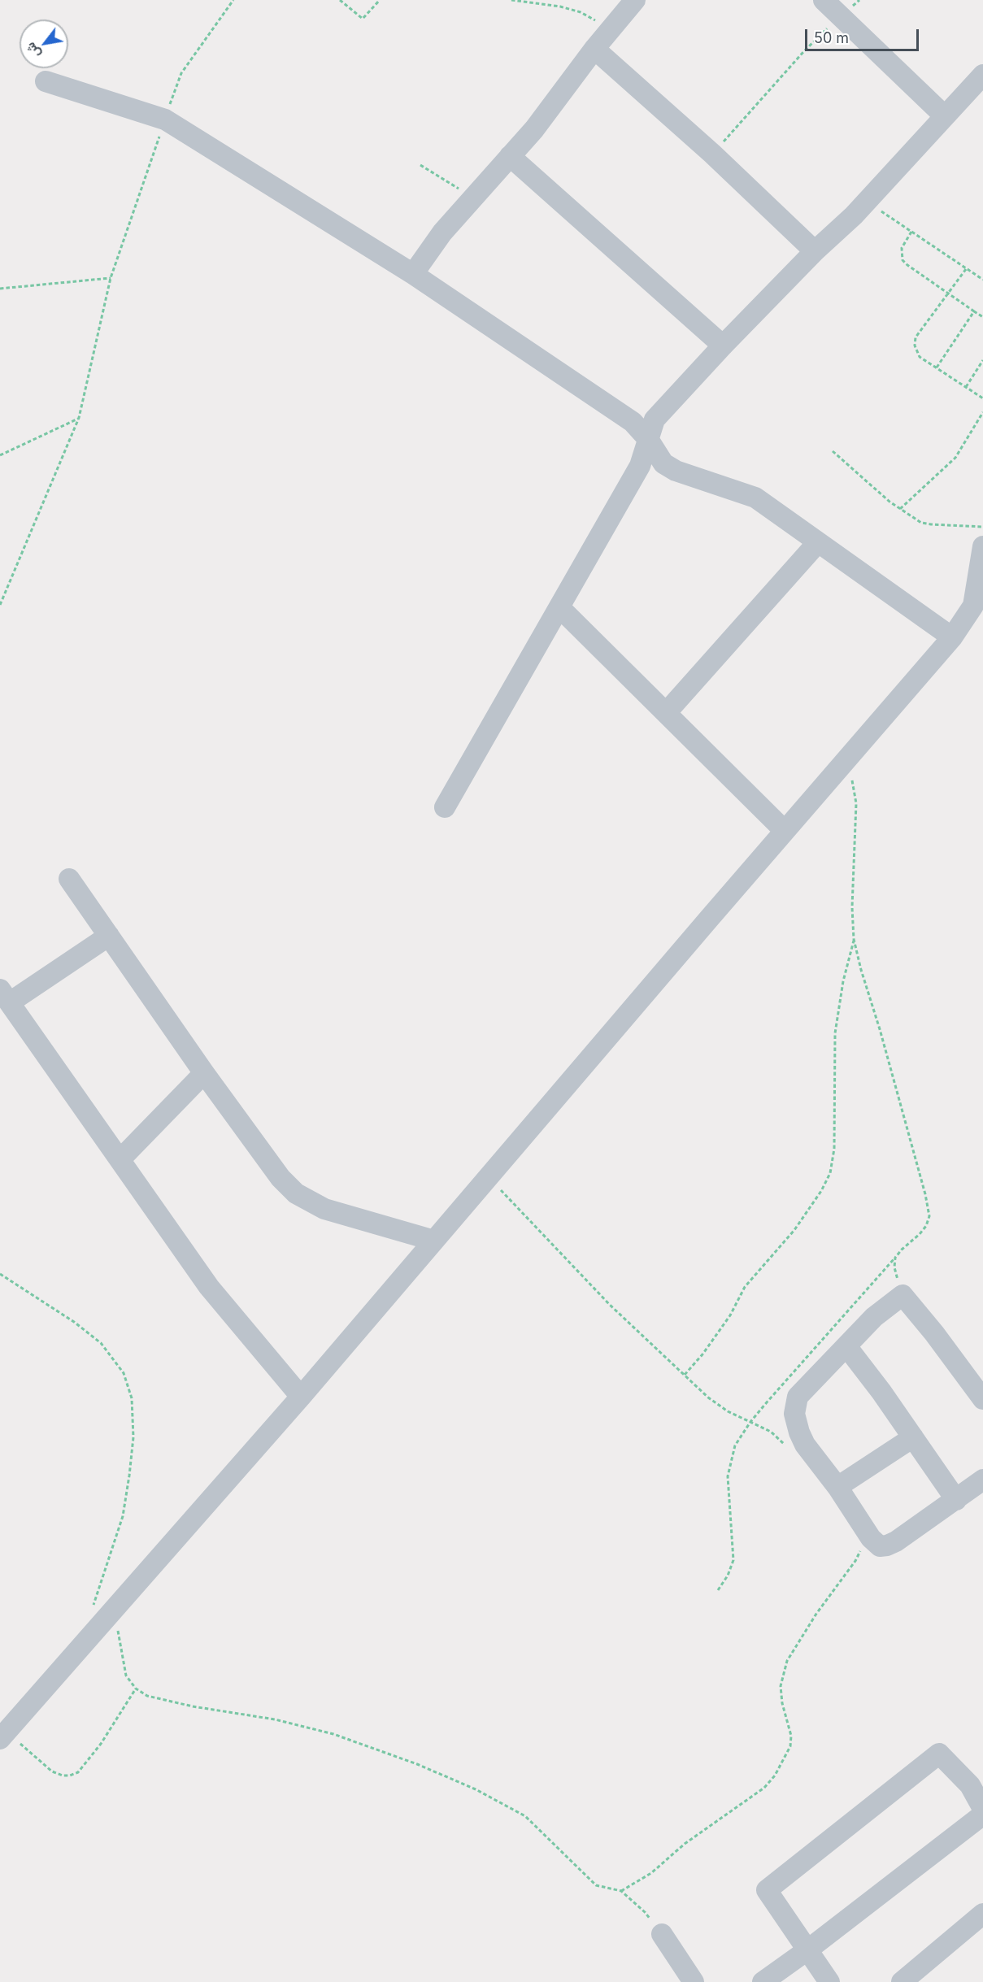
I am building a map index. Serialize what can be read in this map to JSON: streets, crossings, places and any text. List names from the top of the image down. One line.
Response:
{"scale_bar":"50 m","north":"bottom left"}
